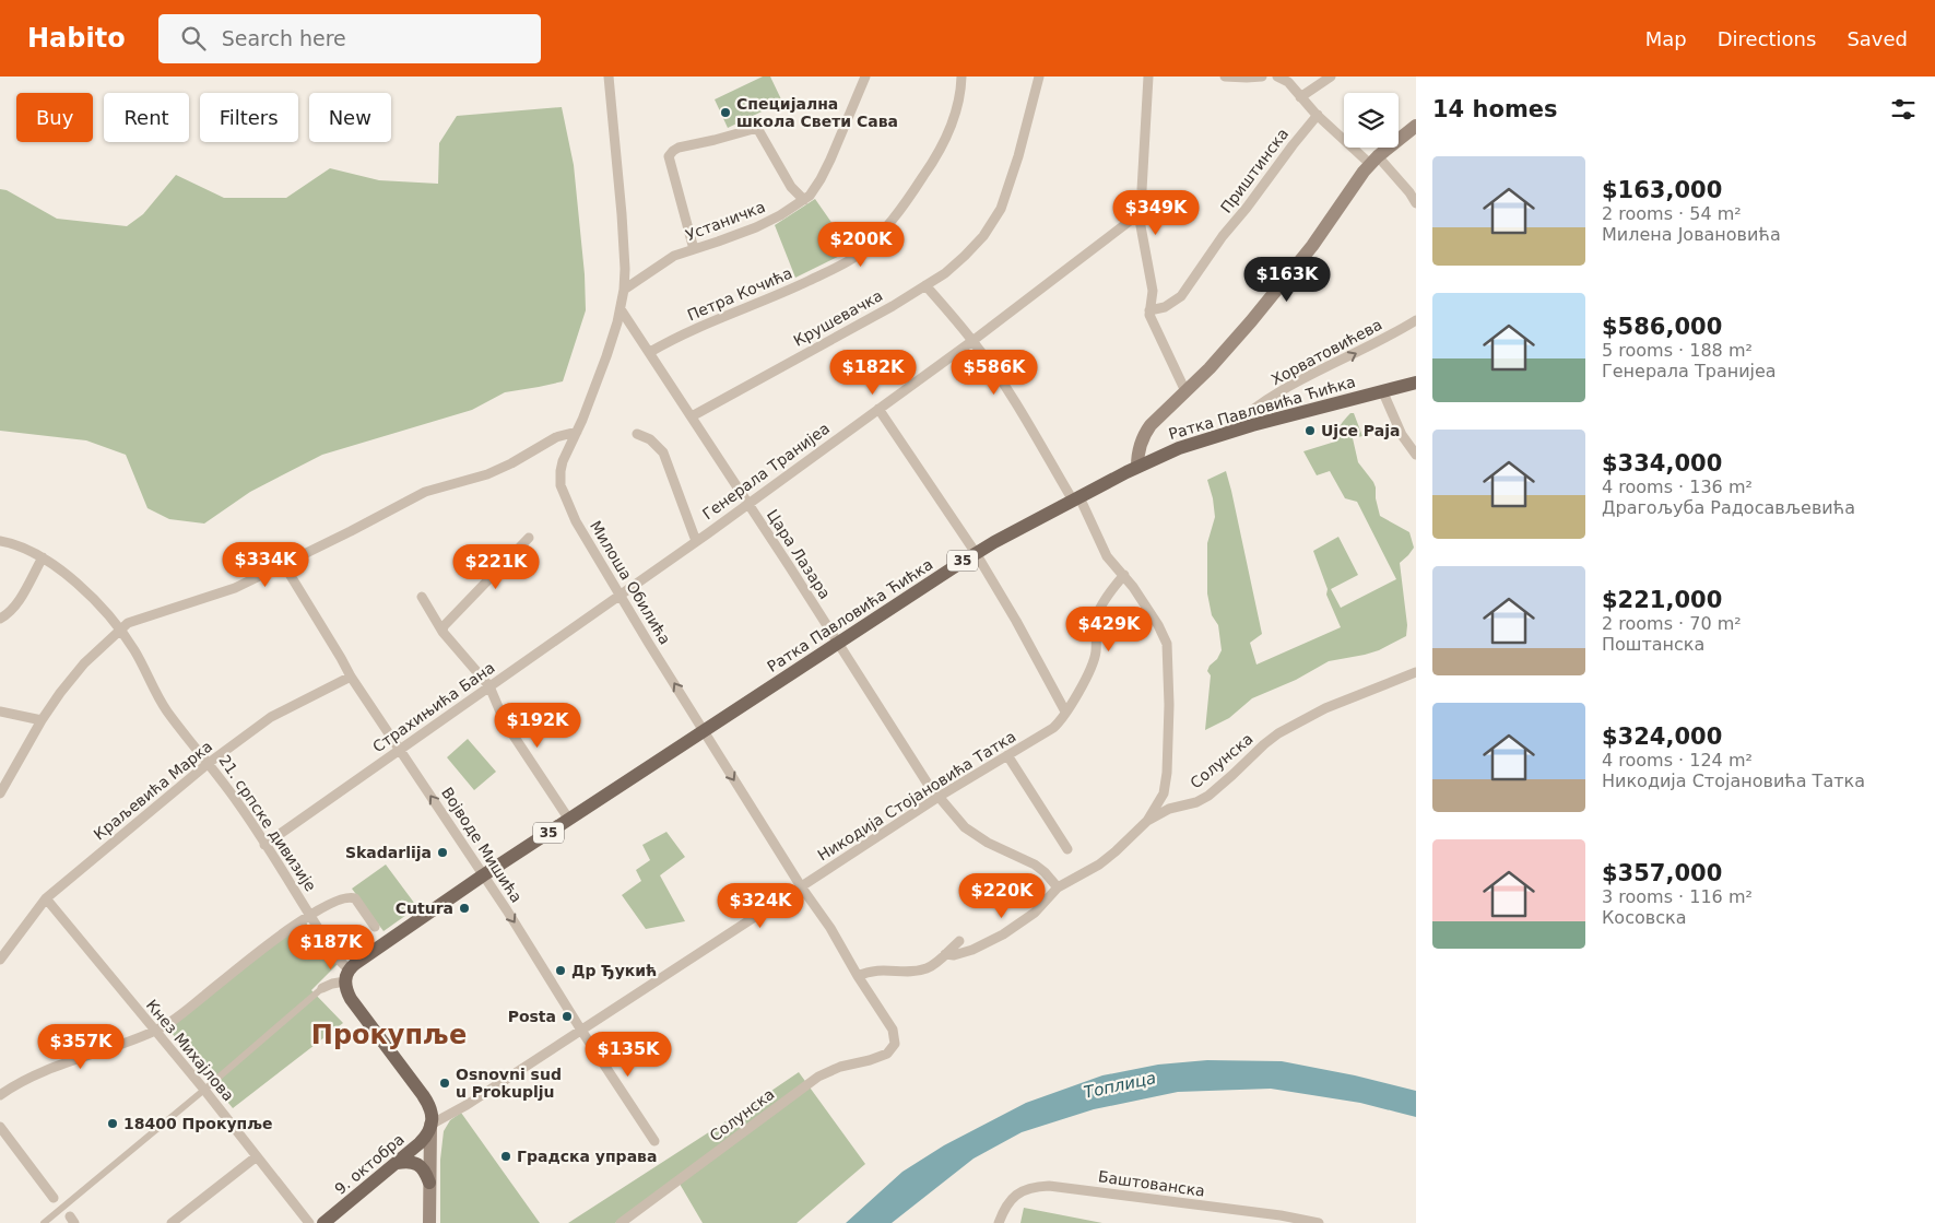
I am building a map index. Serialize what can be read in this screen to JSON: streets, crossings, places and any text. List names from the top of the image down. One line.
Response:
{"streets":{"main road":["Ратка Павловића Ћићка","35","21. српске дивизије","9. октобра"],"street":["Приштинска","Устаничка","Петра Кочића","Крушевачка","Хорватовићева","Генерала Транијеа","Цара Лазара","Милоша Обилића","Страхињића Бана","Солунска","Краљевића Марка","Никодија Стојановића Татка","Војводе Мишића","Кнез Михајлова","Баштованска"]},"crossings":[["Устаничка","Милоша Обилића"],["Петра Кочића","Цара Лазара"],["Крушевачка","Цара Лазара"],["Хорватовићева","Ратка Павловића Ћићка"],["Ратка Павловића Ћићка","Цара Лазара"],["Ратка Павловића Ћићка","Милоша Обилића"],["Ратка Павловића Ћићка","21. српске дивизије"],["Ратка Павловића Ћићка","Војводе Мишића"],["Генерала Транијеа","Цара Лазара"],["Генерала Транијеа","Милоша Обилића"],["Генерала Транијеа","Страхињића Бана"],["Цара Лазара","Милоша Обилића"],["Цара Лазара","Солунска"],["Цара Лазара","Никодија Стојановића Татка"],["Милоша Обилића","Страхињића Бана"],["Милоша Обилића","Солунска"],["Милоша Обилића","Никодија Стојановића Татка"],["Страхињића Бана","21. српске дивизије"],["Страхињића Бана","Војводе Мишића"],["Краљевића Марка","21. српске дивизије"],["Краљевића Марка","Војводе Мишића"],["Краљевића Марка","Кнез Михајлова"],["Никодија Стојановића Татка","21. српске дивизије"],["Никодија Стојановића Татка","Војводе Мишића"],["Никодија Стојановића Татка","9. октобра"],["21. српске дивизије","9. октобра"]],"one_way":["Хорватовићева"],"districts":["Прокупље"],"water":["Топлица"],"places":["Специјална школа Свети Сава","Ujce Paja","Skadarlija","Cutura","Др Ђукић","Posta","Osnovni sud u Prokuplju","18400 Прокупље","Градска управа"],"page":{"header":"Habito","search":"Search here","nav":["Map","Directions","Saved"],"heading":"14 homes","chip":["Buy","Rent","Filters","New"],"list":[{"name":"$163,000","note":"2 rooms · 54 m² · Милена Јовановића"},{"name":"$586,000","note":"5 rooms · 188 m² · Генерала Транијеа"},{"name":"$334,000","note":"4 rooms · 136 m² · Драгољуба Радосављевића"},{"name":"$221,000","note":"2 rooms · 70 m² · Поштанска"},{"name":"$324,000","note":"4 rooms · 124 m² · Никодија Стојановића Татка"},{"name":"$357,000","note":"3 rooms · 116 m² · Косовска"}],"price":["$349K","$200K","$163K","$182K","$586K","$334K","$221K","$429K","$192K","$220K","$324K","$187K","$357K","$135K"]}}
